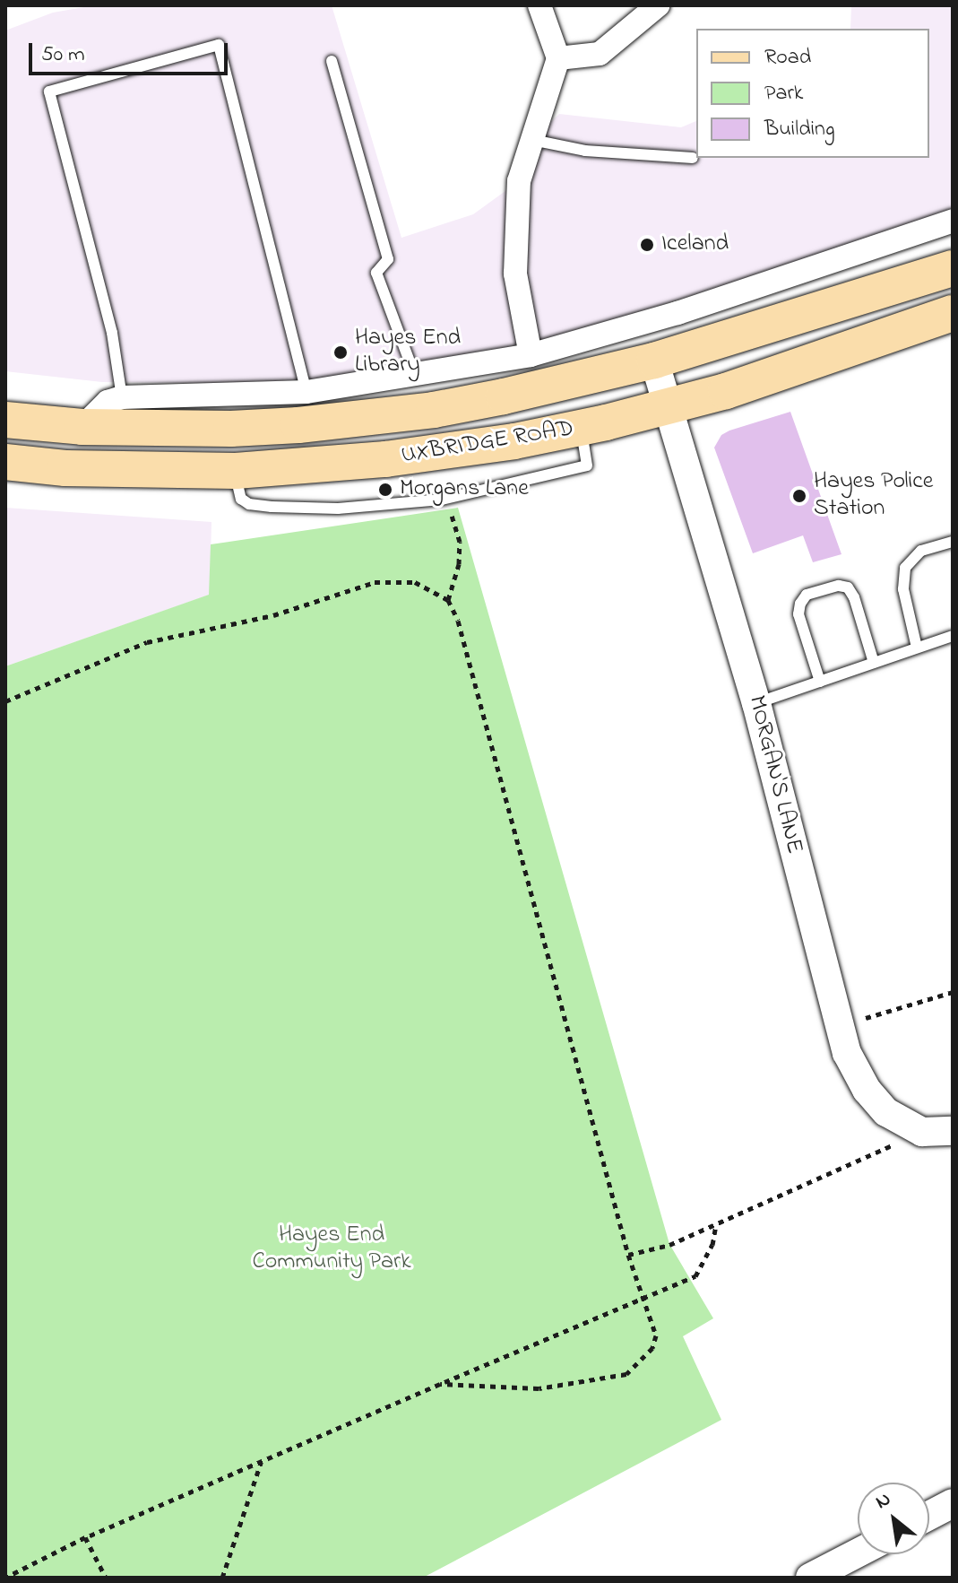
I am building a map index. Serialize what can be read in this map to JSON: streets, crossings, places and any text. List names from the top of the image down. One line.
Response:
{"streets":{"main road":["UXBRIDGE ROAD"],"street":["MORGAN'S LANE"]},"crossings":[["UXBRIDGE ROAD","MORGAN'S LANE"]],"parks":["Hayes End Community Park"],"places":["Iceland","Hayes End Library","Morgans Lane","Hayes Police Station"],"legend":["Road","Park","Building"],"scale_bar":"50 m","north":"top left"}
